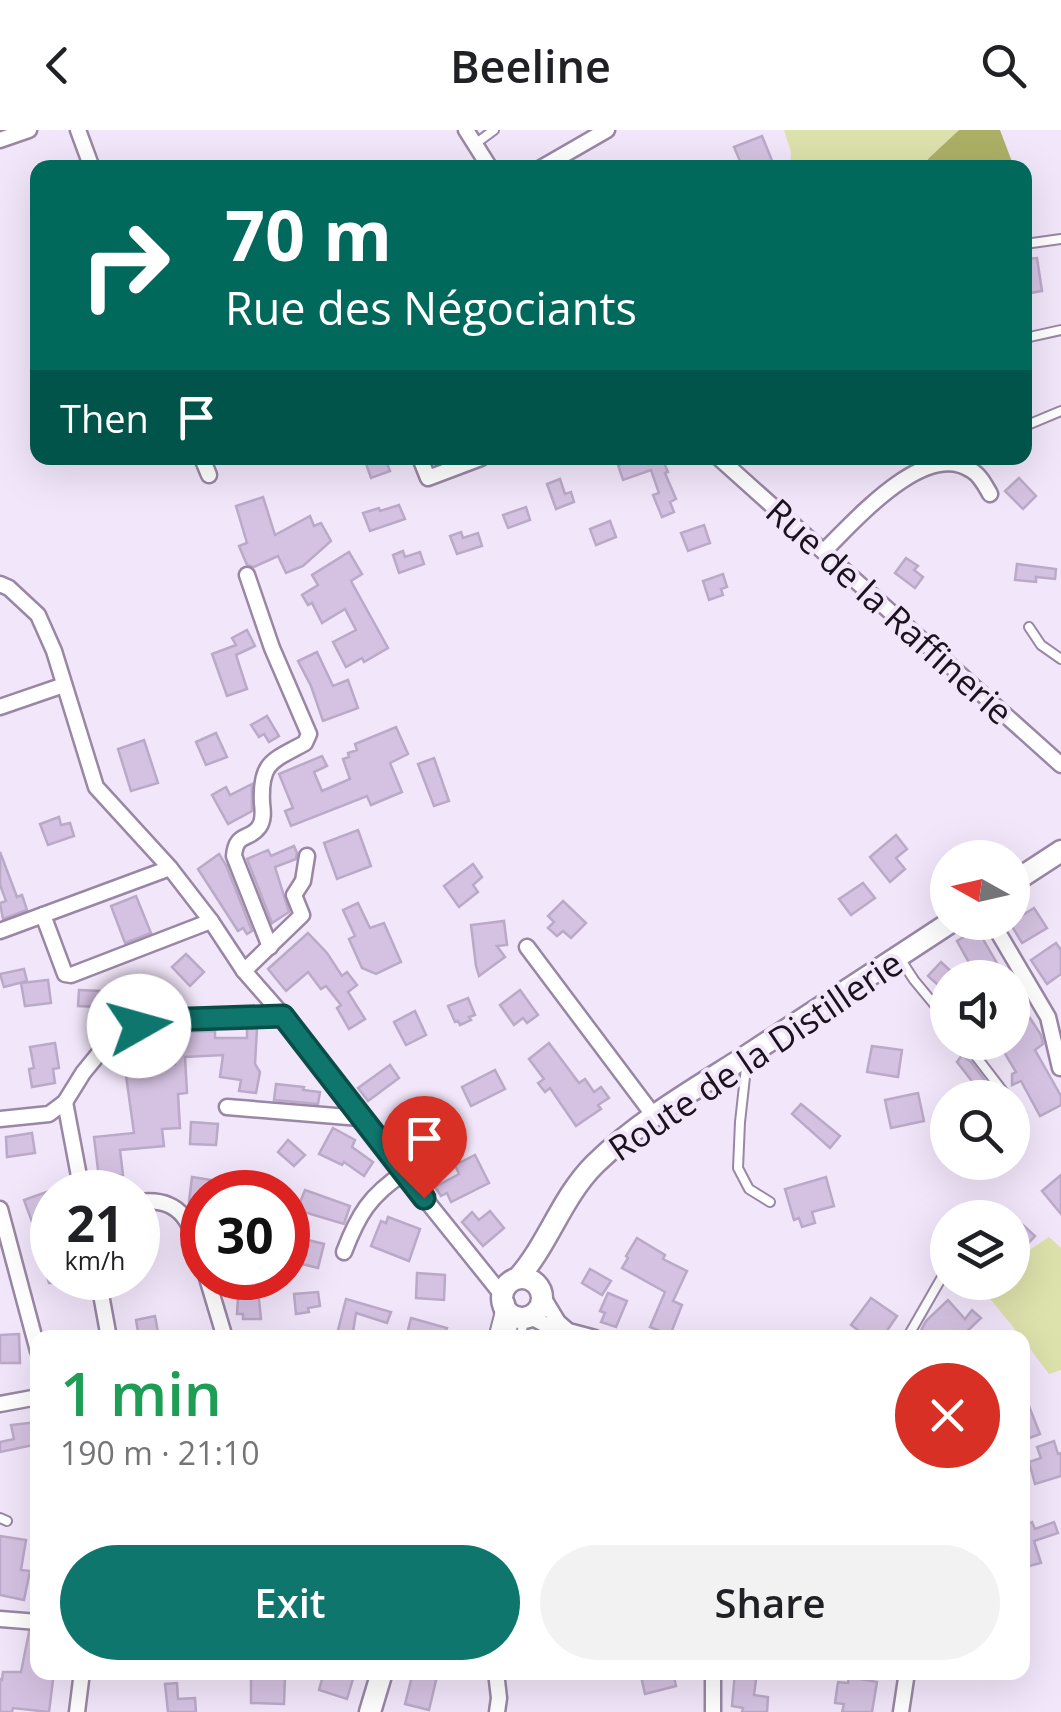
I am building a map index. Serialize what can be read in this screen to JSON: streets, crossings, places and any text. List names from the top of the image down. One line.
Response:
{"streets":{"street":["Rue de la Raffinerie","Route de la Distillerie"]},"north":"left","page":{"header":"Beeline","turn":["70 m","Rue des Négociants"],"then":"Then","speed":"21 km/h","limit":"30","heading":["1 min","190 m · 21:10"],"buttons":["Exit","Share"]}}
